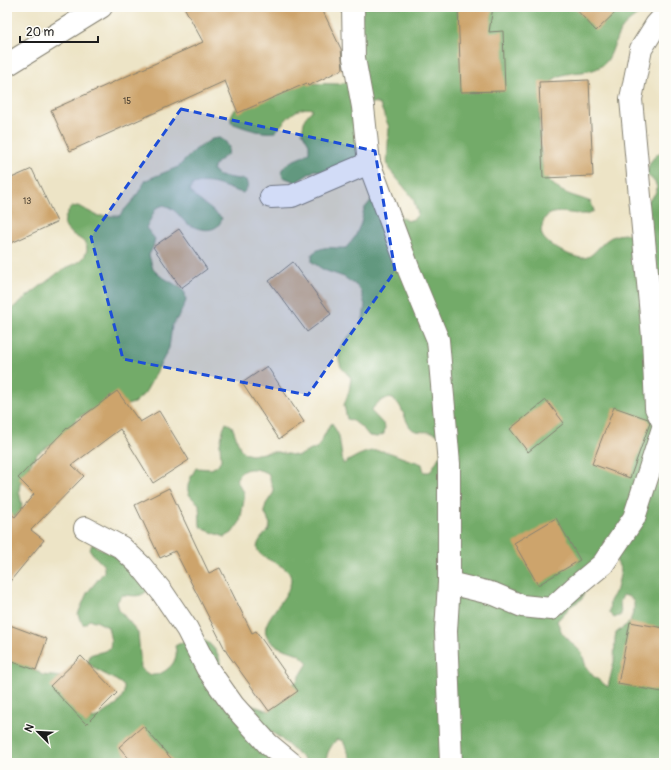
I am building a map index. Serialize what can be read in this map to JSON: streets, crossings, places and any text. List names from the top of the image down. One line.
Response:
{"house_numbers":["15","13"],"scale_bar":"20 m","north":"top left"}
